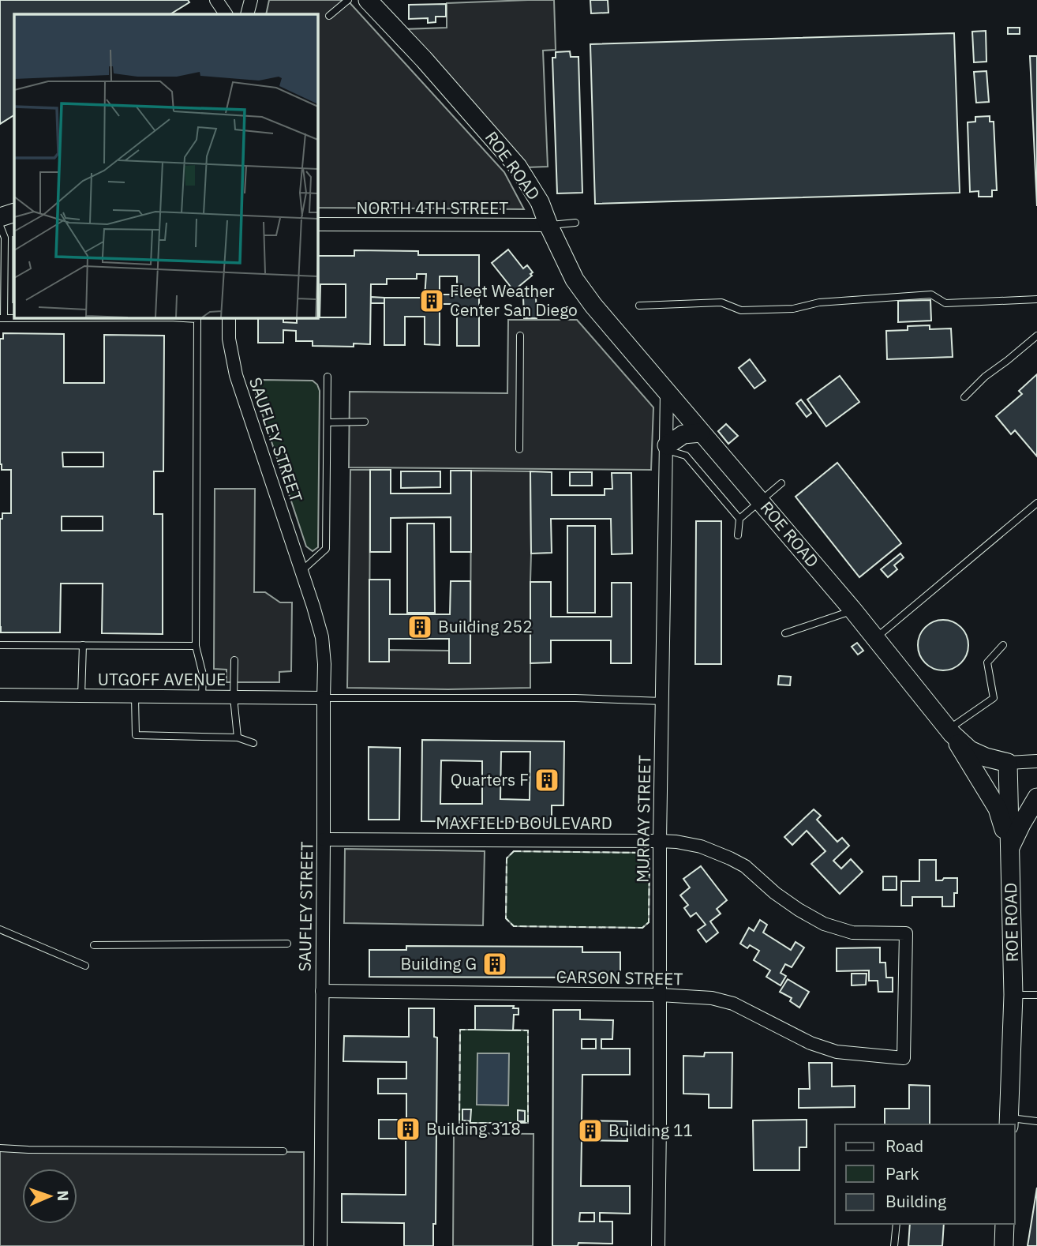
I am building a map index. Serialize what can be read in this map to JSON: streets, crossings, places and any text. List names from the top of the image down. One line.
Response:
{"streets":{"street":["ROE ROAD","NORTH 4TH STREET","SAUFLEY STREET","UTGOFF AVENUE","MURRAY STREET","MAXFIELD BOULEVARD","CARSON STREET"]},"crossings":[["ROE ROAD","NORTH 4TH STREET"],["ROE ROAD","MURRAY STREET"],["SAUFLEY STREET","UTGOFF AVENUE"],["SAUFLEY STREET","MAXFIELD BOULEVARD"],["SAUFLEY STREET","CARSON STREET"],["MURRAY STREET","MAXFIELD BOULEVARD"],["MURRAY STREET","CARSON STREET"],["MAXFIELD BOULEVARD","CARSON STREET"]],"places":{"building":["Fleet Weather Center San Diego","Building 252","Quarters F","Building G","Building 318","Building 11"]},"legend":["Road","Park","Building"],"north":"right"}
